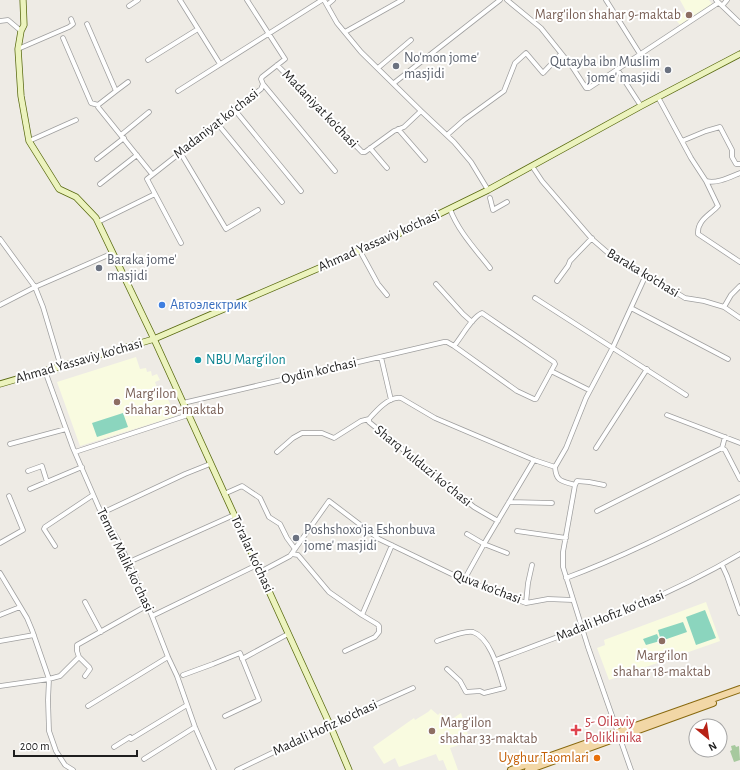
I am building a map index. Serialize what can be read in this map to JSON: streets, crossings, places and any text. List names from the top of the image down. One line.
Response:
{"streets":{"street":["Madaniyat ko'chasi","Madaniyat koʻchasi","Ahmad Yassaviy ko'chasi","Baraka ko'chasi","Oydin ko'chasi","Sharq Yulduzi koʻchasi","To'ralar ko'chasi","Temur Malik koʻchasi","Quva ko'chasi","Madali Hofiz koʻchasi","Madali Hofiz ko'chasi"]},"crossings":[["Madaniyat ko'chasi","Madaniyat koʻchasi"],["Ahmad Yassaviy ko'chasi","Baraka ko'chasi"],["Ahmad Yassaviy ko'chasi","To'ralar ko'chasi"],["Ahmad Yassaviy ko'chasi","Temur Malik koʻchasi"],["Oydin ko'chasi","To'ralar ko'chasi"],["To'ralar ko'chasi","Madali Hofiz ko'chasi"]],"places":{"other":["Marg'ilon shahar 9-maktab","No'mon jome' masjidi","Qutayba ibn Muslim jome' masjidi","Baraka jome' masjidi","Автоэлектрик","NBU Marg'ilon","Marg'ilon shahar 30-maktab","Poshshoxo'ja Eshonbuva jome' masjidi","Marg'ilon shahar 18-maktab","Marg'ilon shahar 33-maktab","Uyghur Taomlari"],"health":["5- Oilaviy Poliklinika"]},"scale_bar":"200 m","north":"bottom right"}
